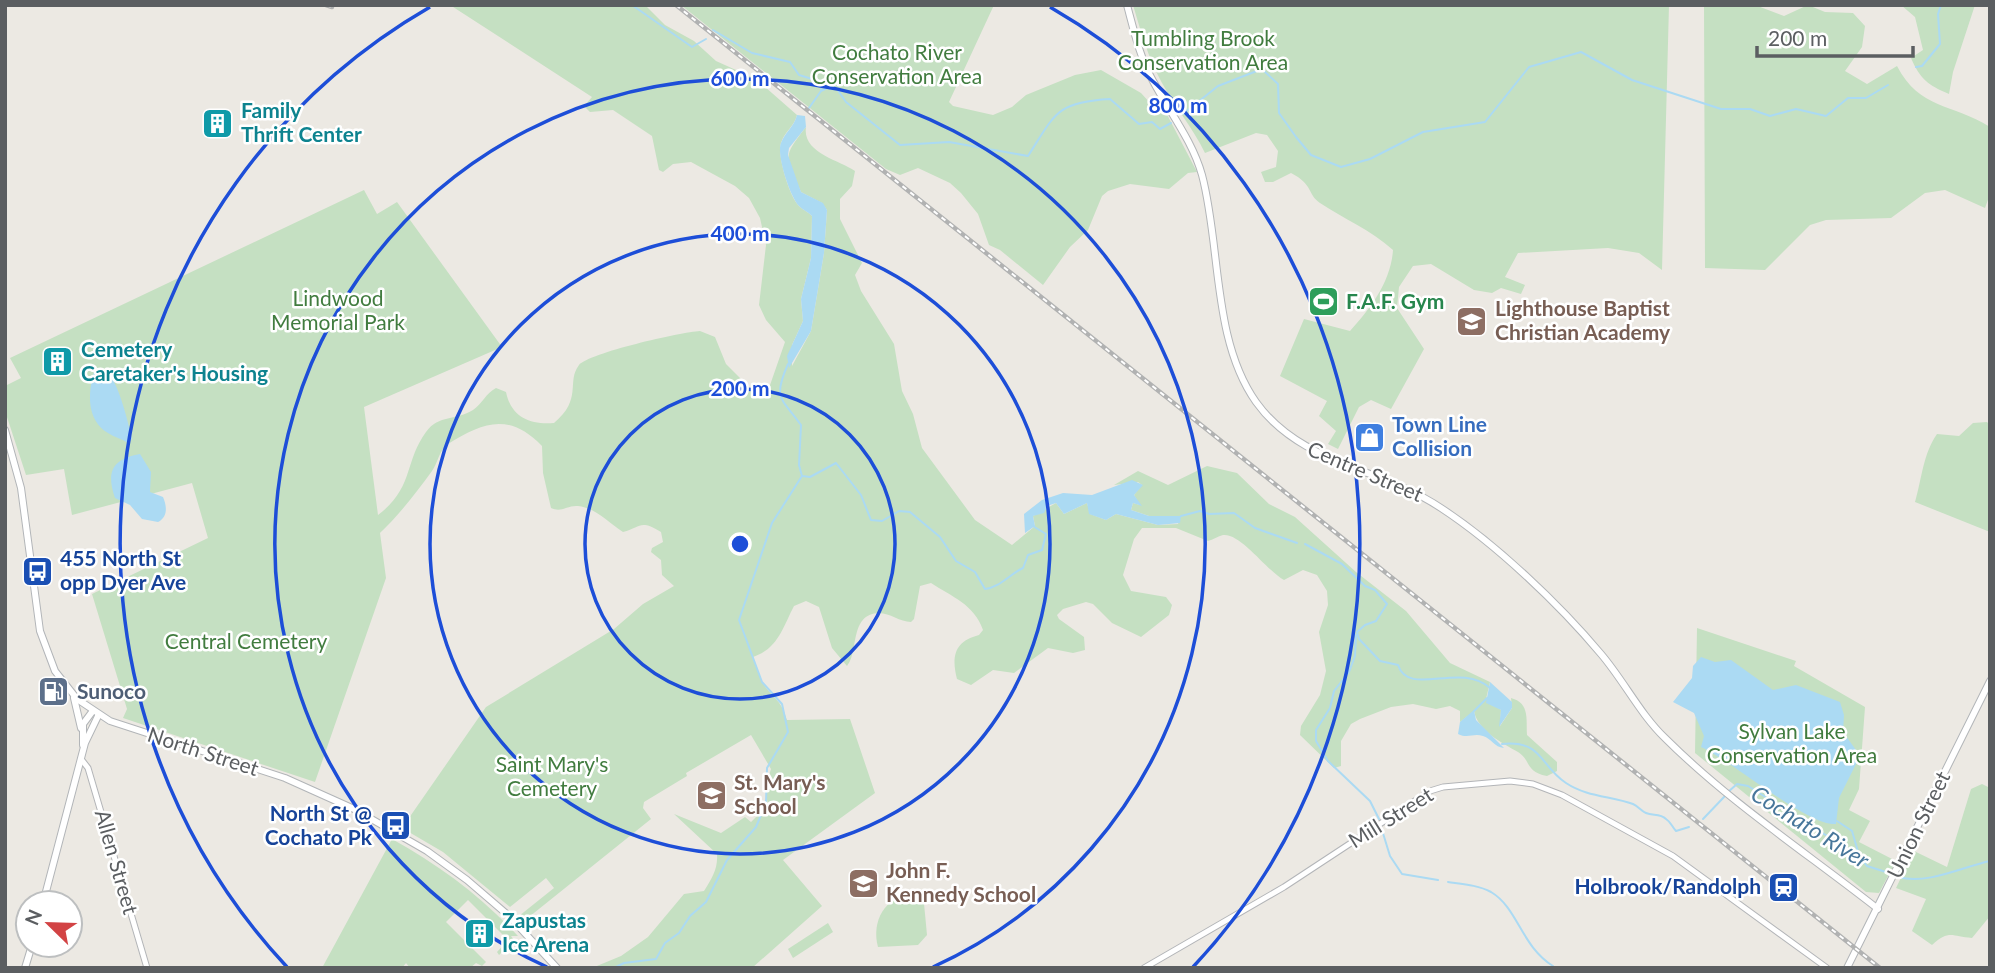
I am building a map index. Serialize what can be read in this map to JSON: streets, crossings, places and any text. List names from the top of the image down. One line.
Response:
{"streets":{"main road":["Centre Street","North Street","Union Street"],"street":["Mill Street","Allen Street"]},"crossings":[["Centre Street","Union Street"]],"water":["Cochato River"],"parks":["Tumbling Brook Conservation Area","Cochato River Conservation Area","Lindwood Memorial Park","Central Cemetery","Sylvan Lake Conservation Area","Saint Mary's Cemetery"],"places":{"building":["Family Thrift Center","Cemetery Caretaker's Housing","Zapustas Ice Arena"],"sports":["F.A.F. Gym"],"school or university":["Lighthouse Baptist Christian Academy","St. Mary's School","John F. Kennedy School"],"shop":["Town Line Collision"],"bus stop":["455 North St opp Dyer Ave","North St @ Cochato Pk"],"fuel station":["Sunoco"],"station":["Holbrook/Randolph"]},"scale_bar":"200 m","north":"top left","rings":["600 m","800 m","400 m","200 m"]}
